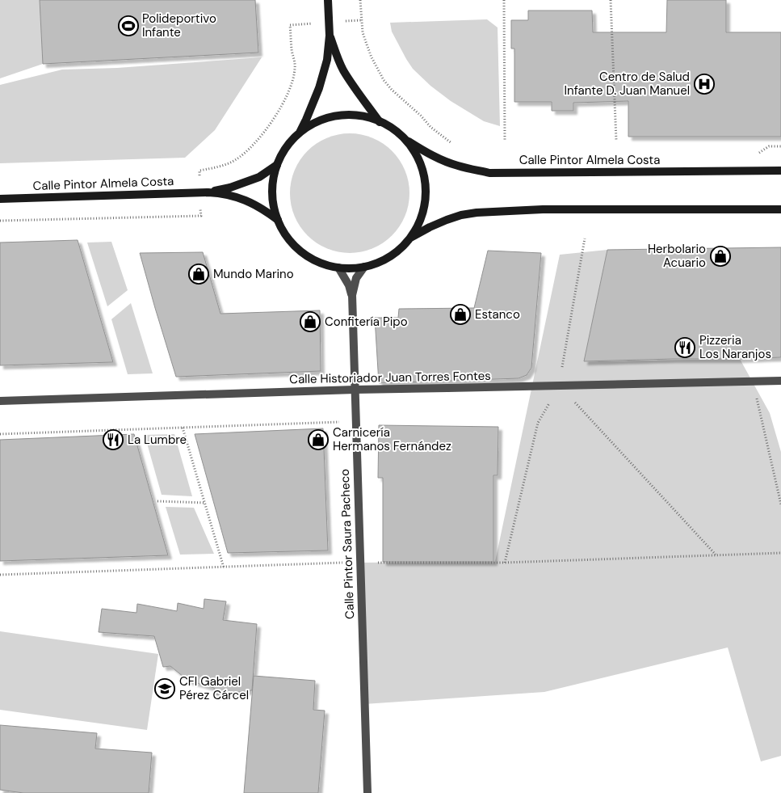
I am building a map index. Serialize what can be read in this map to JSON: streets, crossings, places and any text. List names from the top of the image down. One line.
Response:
{"streets":{"main road":["Calle Pintor Almela Costa"],"street":["Calle Historiador Juan Torres Fontes","Calle Pintor Saura Pacheco"]},"crossings":[["Calle Historiador Juan Torres Fontes","Calle Pintor Saura Pacheco"]],"places":{"sports":["Polideportivo Infante"],"hospital":["Centro de Salud Infante D. Juan Manuel"],"shop":["Herbolario Acuario","Mundo Marino","Estanco","Confitería Pipo","Carnicería Hermanos Fernández"],"restaurant":["Pizzeria Los Naranjos","La Lumbre"],"school or university":["CFI Gabriel Pérez Cárcel"]}}
